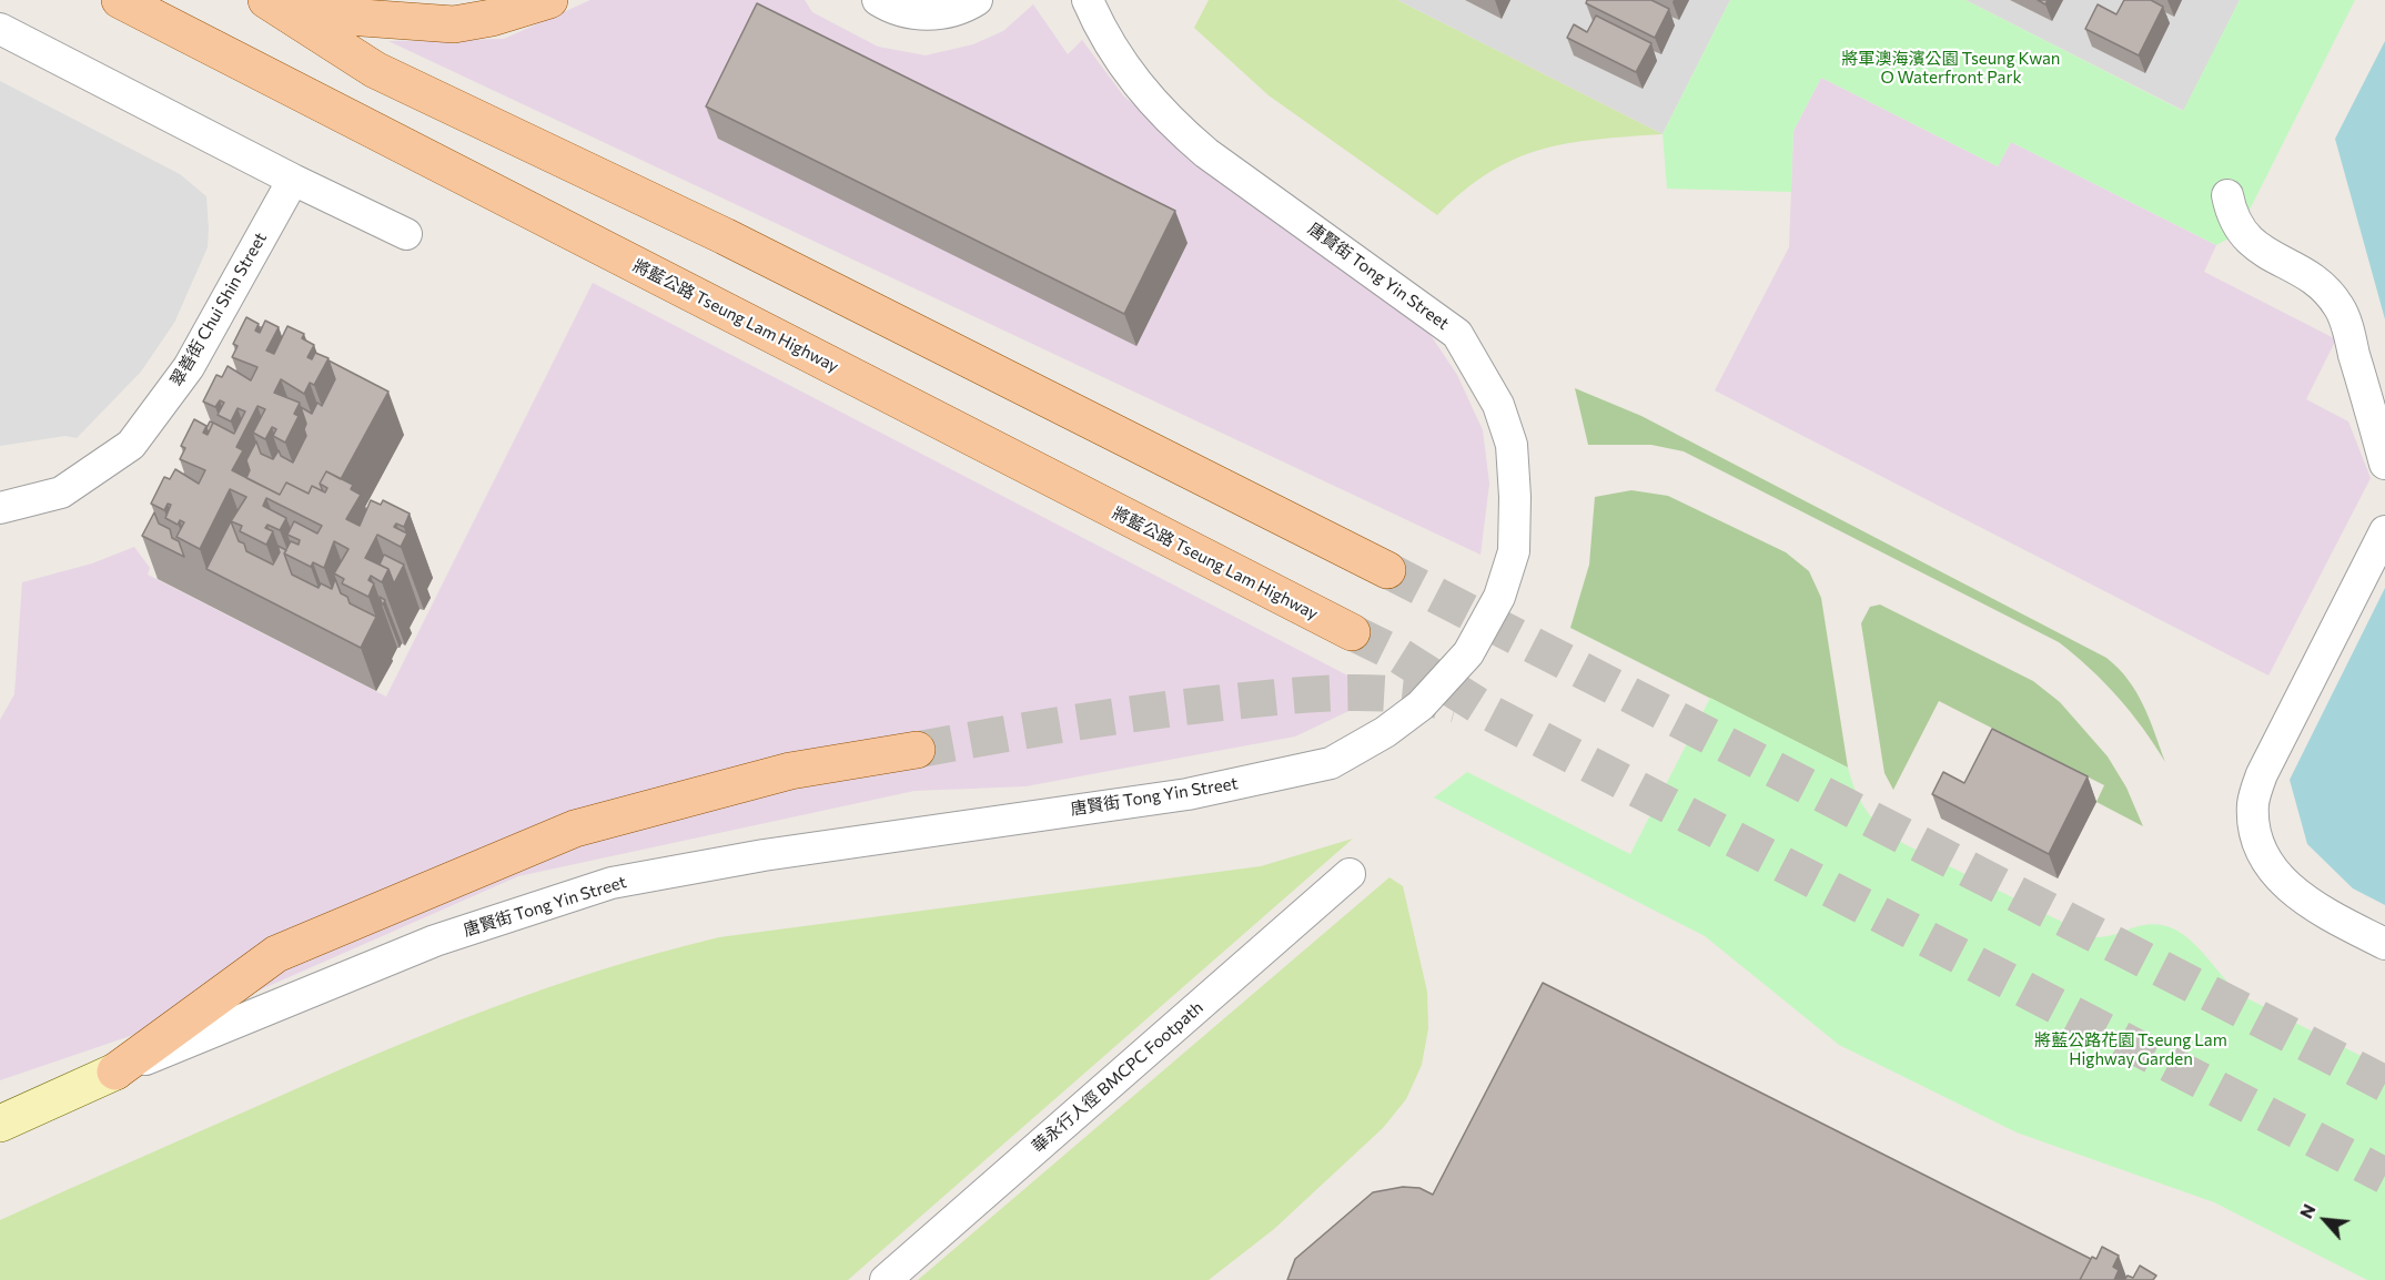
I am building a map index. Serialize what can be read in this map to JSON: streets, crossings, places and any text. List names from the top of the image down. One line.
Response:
{"streets":{"main road":["將藍公路 Tseung Lam Highway"],"street":["唐賢街 Tong Yin Street","翠善街 Chui Shin Street","華永行人徑 BMCPC Footpath"]},"parks":["將軍澳海濱公園 Tseung Kwan O Waterfront Park","將藍公路花園 Tseung Lam Highway Garden"],"north":"top left"}
